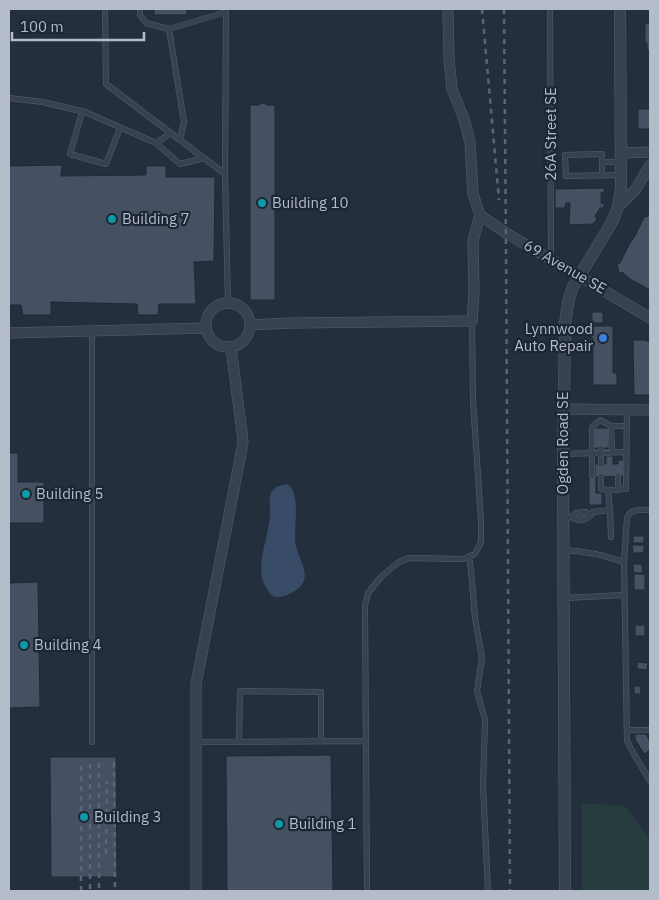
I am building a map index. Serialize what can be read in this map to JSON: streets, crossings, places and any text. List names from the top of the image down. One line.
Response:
{"streets":{"street":["69 Avenue SE","Ogden Road SE"],"lane":["26A Street SE"]},"crossings":[["26A Street SE","69 Avenue SE"],["69 Avenue SE","Ogden Road SE"]],"places":["Building 10","Building 7","Lynnwood Auto Repair","Building 5","Building 4","Building 3","Building 1"],"scale_bar":"100 m"}
